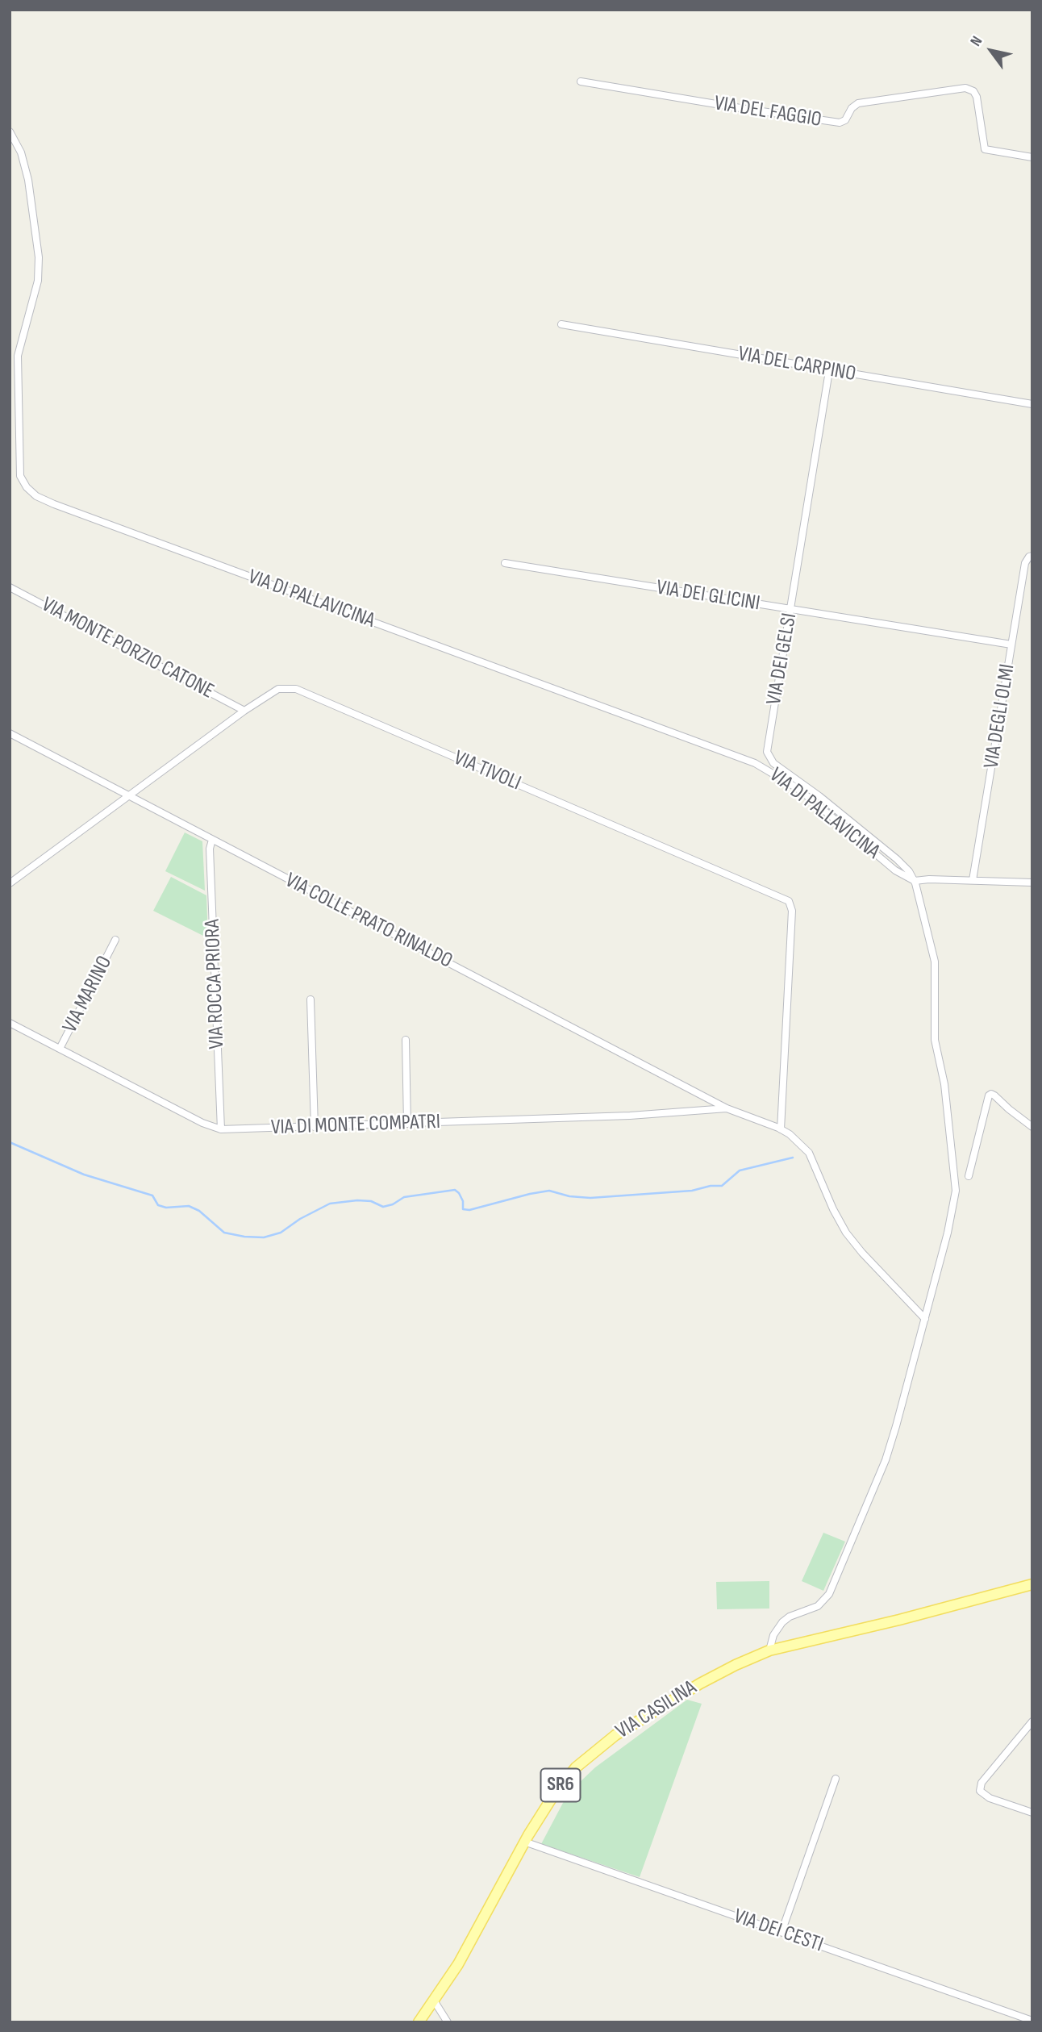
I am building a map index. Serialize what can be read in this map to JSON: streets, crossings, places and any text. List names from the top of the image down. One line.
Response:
{"streets":{"main road":["VIA CASILINA","SR6"],"street":["VIA DEL FAGGIO","VIA DEL CARPINO","VIA DEI GLICINI","VIA DI PALLAVICINA","VIA MONTE PORZIO CATONE","VIA DEI GELSI","VIA DEGLI OLMI","VIA TIVOLI","VIA COLLE PRATO RINALDO","VIA ROCCA PRIORA","VIA MARINO","VIA DI MONTE COMPATRI","VIA DEI CESTI"]},"crossings":[["VIA DEL CARPINO","VIA DEI GELSI"],["VIA DEI GLICINI","VIA DEI GELSI"],["VIA DEI GLICINI","VIA DEGLI OLMI"],["VIA DI PALLAVICINA","VIA DEI GELSI"],["VIA MONTE PORZIO CATONE","VIA TIVOLI"],["VIA TIVOLI","VIA COLLE PRATO RINALDO"],["VIA COLLE PRATO RINALDO","VIA ROCCA PRIORA"],["VIA COLLE PRATO RINALDO","VIA DI MONTE COMPATRI"],["VIA ROCCA PRIORA","VIA DI MONTE COMPATRI"],["VIA MARINO","VIA DI MONTE COMPATRI"],["VIA CASILINA","VIA DEI CESTI"]],"north":"top left"}
